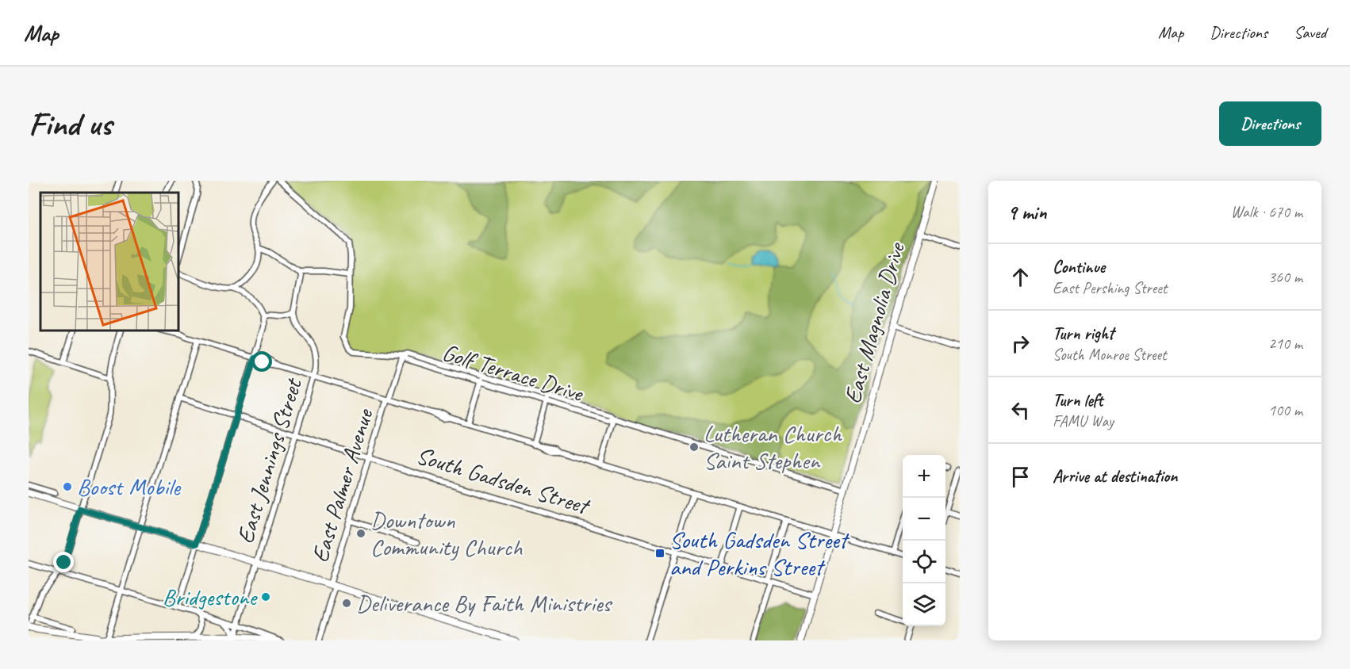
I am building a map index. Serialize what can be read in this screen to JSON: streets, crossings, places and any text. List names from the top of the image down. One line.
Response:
{"streets":{"main road":["East Magnolia Drive"],"street":["Golf Terrace Drive","East Jennings Street","South Gadsden Street","East Palmer Avenue"]},"crossings":[["East Magnolia Drive","Golf Terrace Drive"],["East Magnolia Drive","South Gadsden Street"],["Golf Terrace Drive","East Palmer Avenue"],["East Jennings Street","South Gadsden Street"],["South Gadsden Street","East Palmer Avenue"]],"places":{"other":["Lutheran Church Saint Stephen","Boost Mobile","Downtown Community Church","Bridgestone","Deliverance By Faith Ministries"],"transit":["South Gadsden Street and Perkins Street"]},"page":{"header":"Map","nav":["Map","Directions","Saved"],"buttons":"Directions","title":"Find us","heading":["9 min","Walk · 670 m"],"list":[["Continue","East Pershing Street","360 m"],["Turn right","South Monroe Street","210 m"],["Turn left","FAMU Way","100 m"],"Arrive at destination"],"map_buttons":["+","−"]}}
